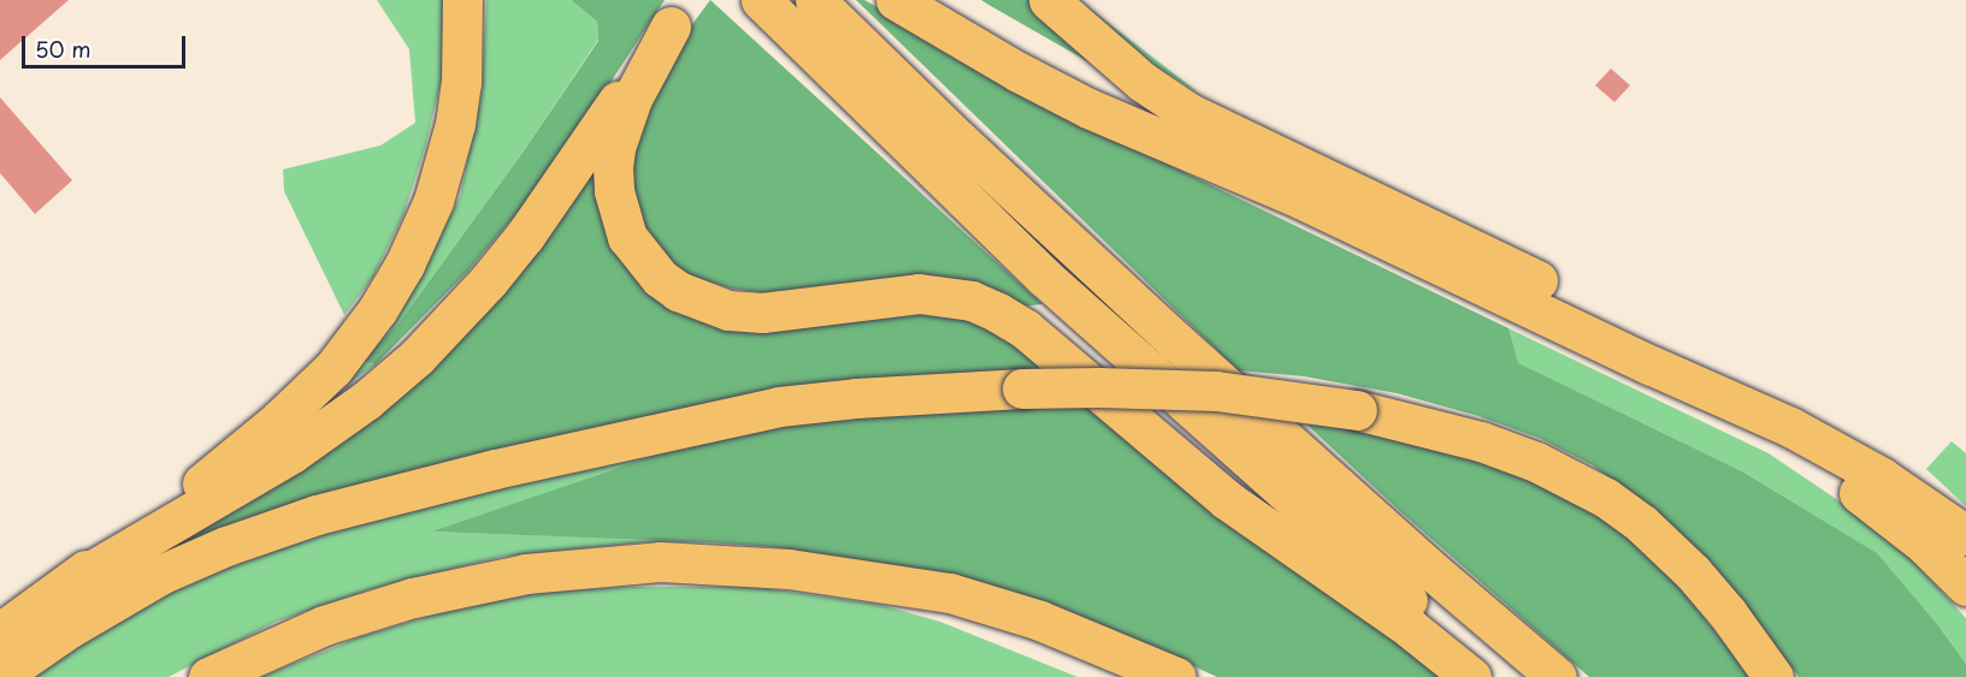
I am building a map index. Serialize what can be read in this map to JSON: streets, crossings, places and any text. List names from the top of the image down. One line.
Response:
{"scale_bar":"50 m"}
